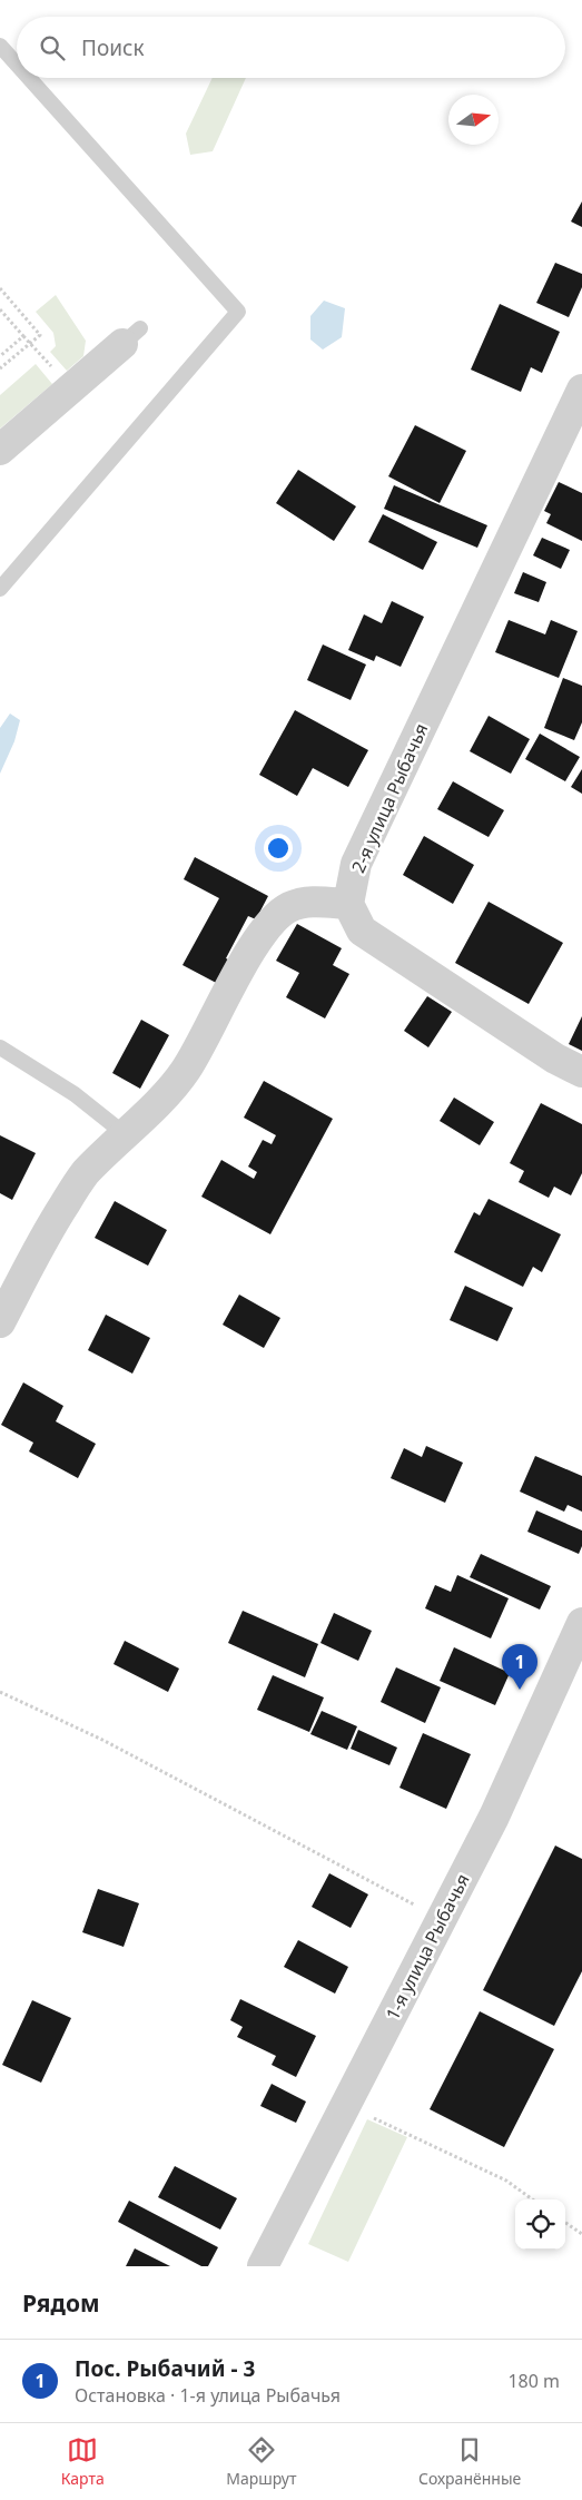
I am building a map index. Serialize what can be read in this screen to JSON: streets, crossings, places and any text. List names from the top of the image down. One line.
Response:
{"streets":{"street":["2-я улица Рыбачья","1-я улица Рыбачья"]},"north":"right","page":{"search":"Поиск","pins":"1","heading":"Рядом","list":[{"mark":"1","name":"Пос. Рыбачий - 3","note":"Остановка · 1-я улица Рыбачья","value":"180 m"}],"nav":["Карта","Маршрут","Сохранённые"]}}
